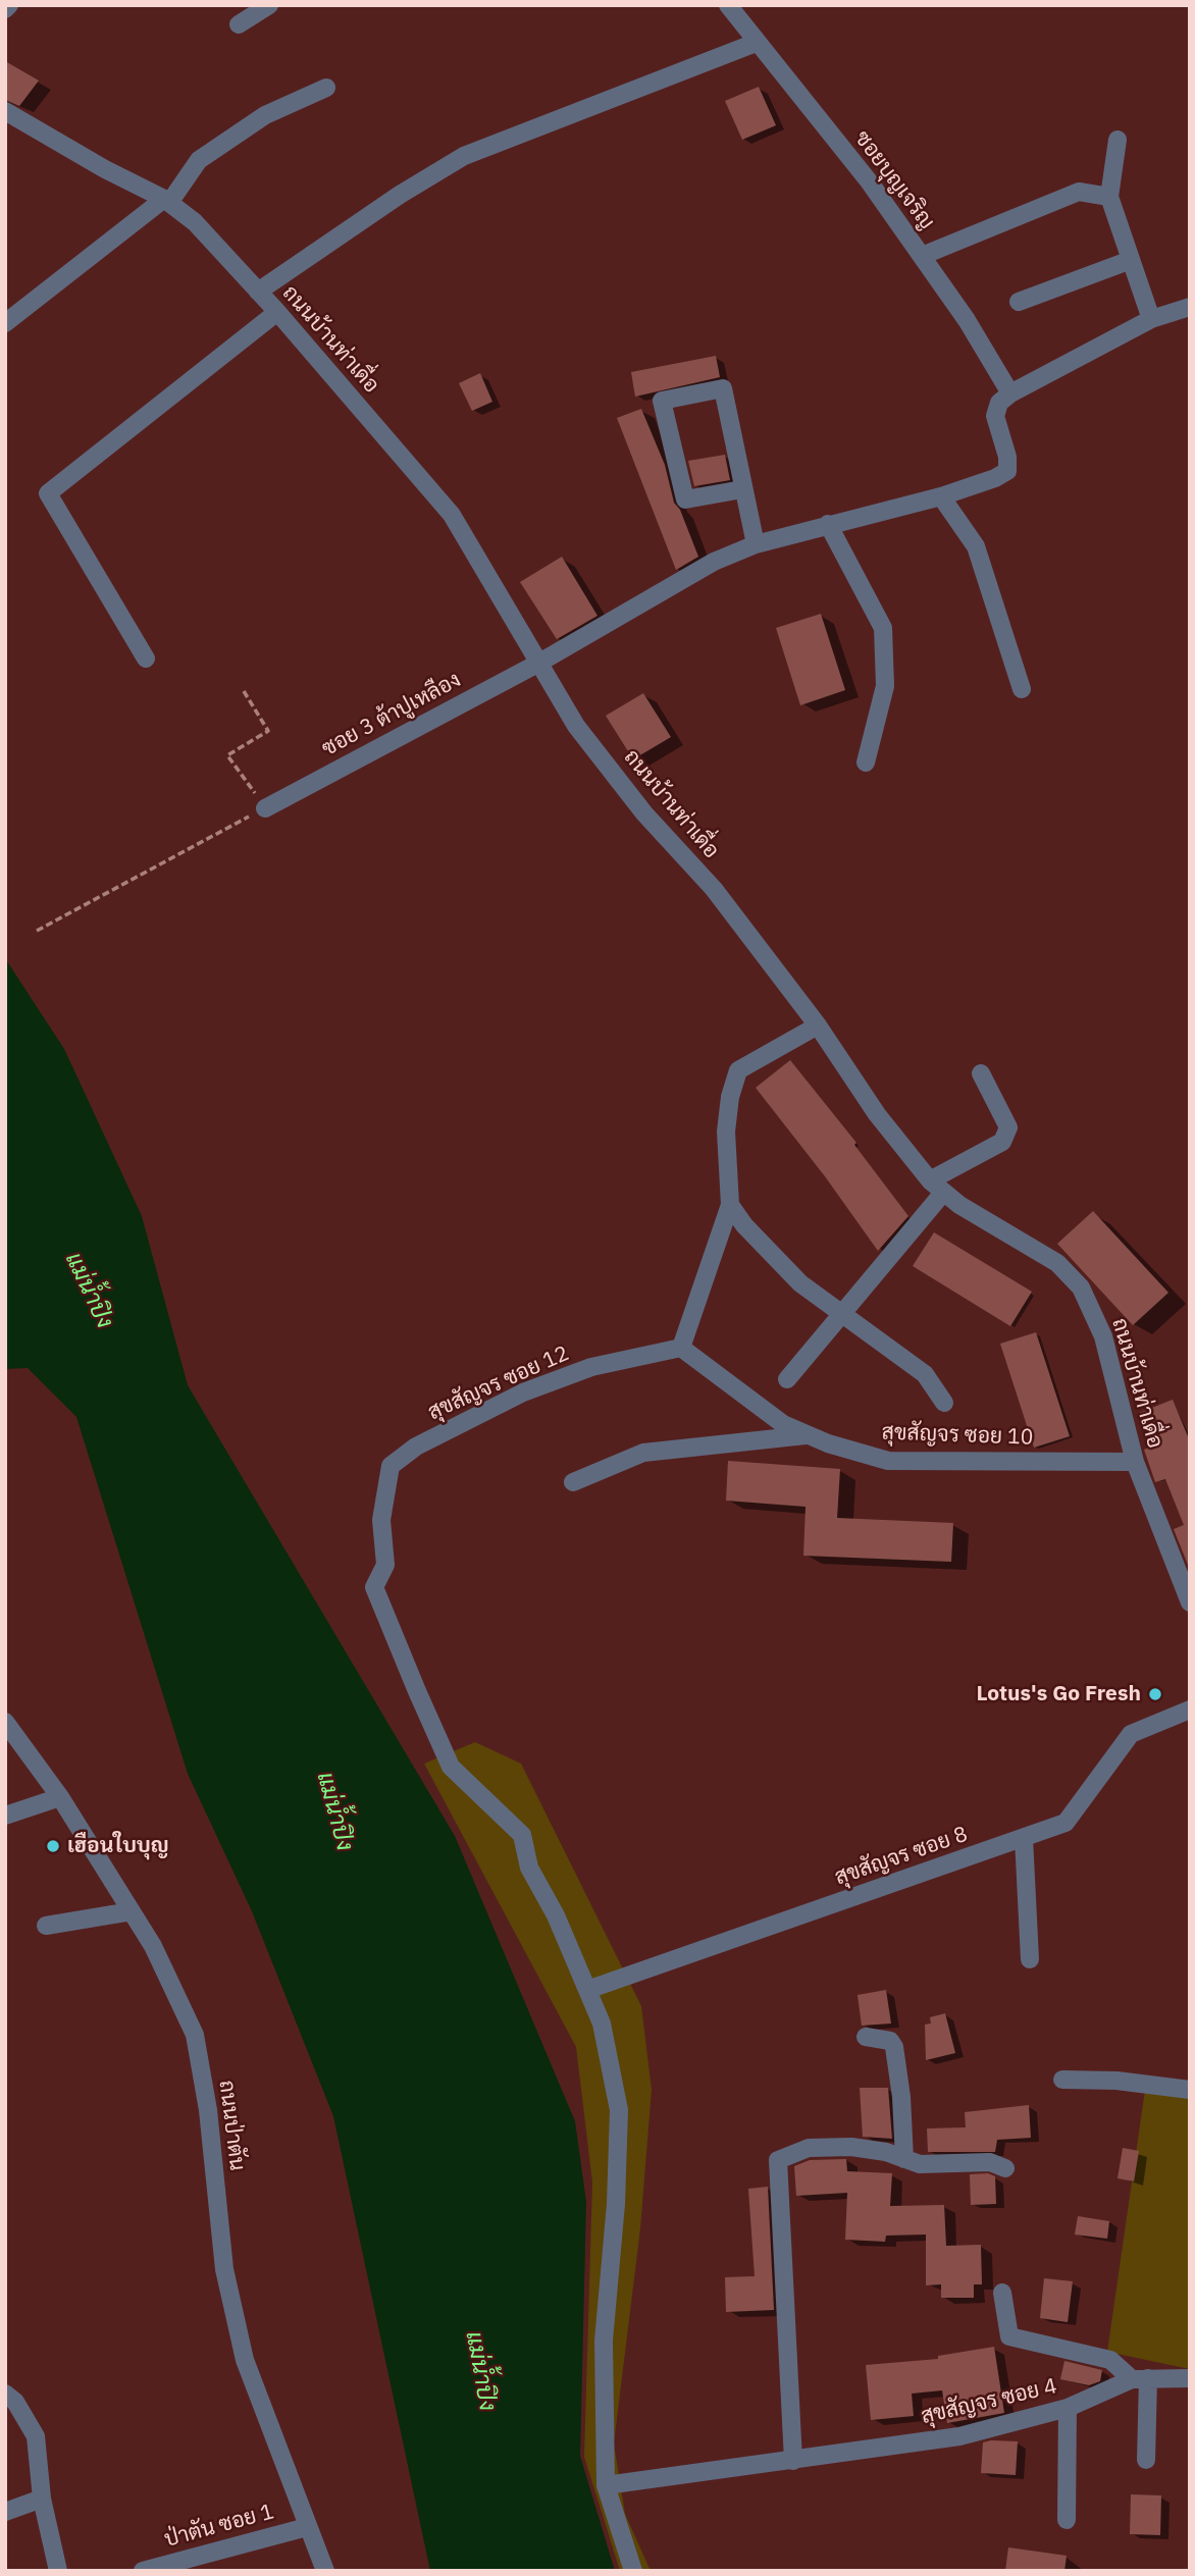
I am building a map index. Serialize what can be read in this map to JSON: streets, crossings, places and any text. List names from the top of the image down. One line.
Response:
{"streets":{"street":["ซอยบุญเจริญ","ถนนบ้านท่าเดื่อ","ซอย 3 ต้าปูเหลือง","สุขสัญจร ซอย 12","สุขสัญจร ซอย 10","สุขสัญจร ซอย 8","ถนนป่าตัน","สุขสัญจร ซอย 4","ป่าตัน ซอย 1"]},"crossings":[["ซอยบุญเจริญ","ซอย 3 ต้าปูเหลือง"],["ถนนบ้านท่าเดื่อ","ซอย 3 ต้าปูเหลือง"],["ถนนบ้านท่าเดื่อ","สุขสัญจร ซอย 10"],["สุขสัญจร ซอย 12","สุขสัญจร ซอย 10"],["สุขสัญจร ซอย 12","สุขสัญจร ซอย 8"],["ถนนป่าตัน","ป่าตัน ซอย 1"]],"water":["แม่น้ำปิง"],"places":["Lotus's Go Fresh","เฮือนใบบุญ"]}
